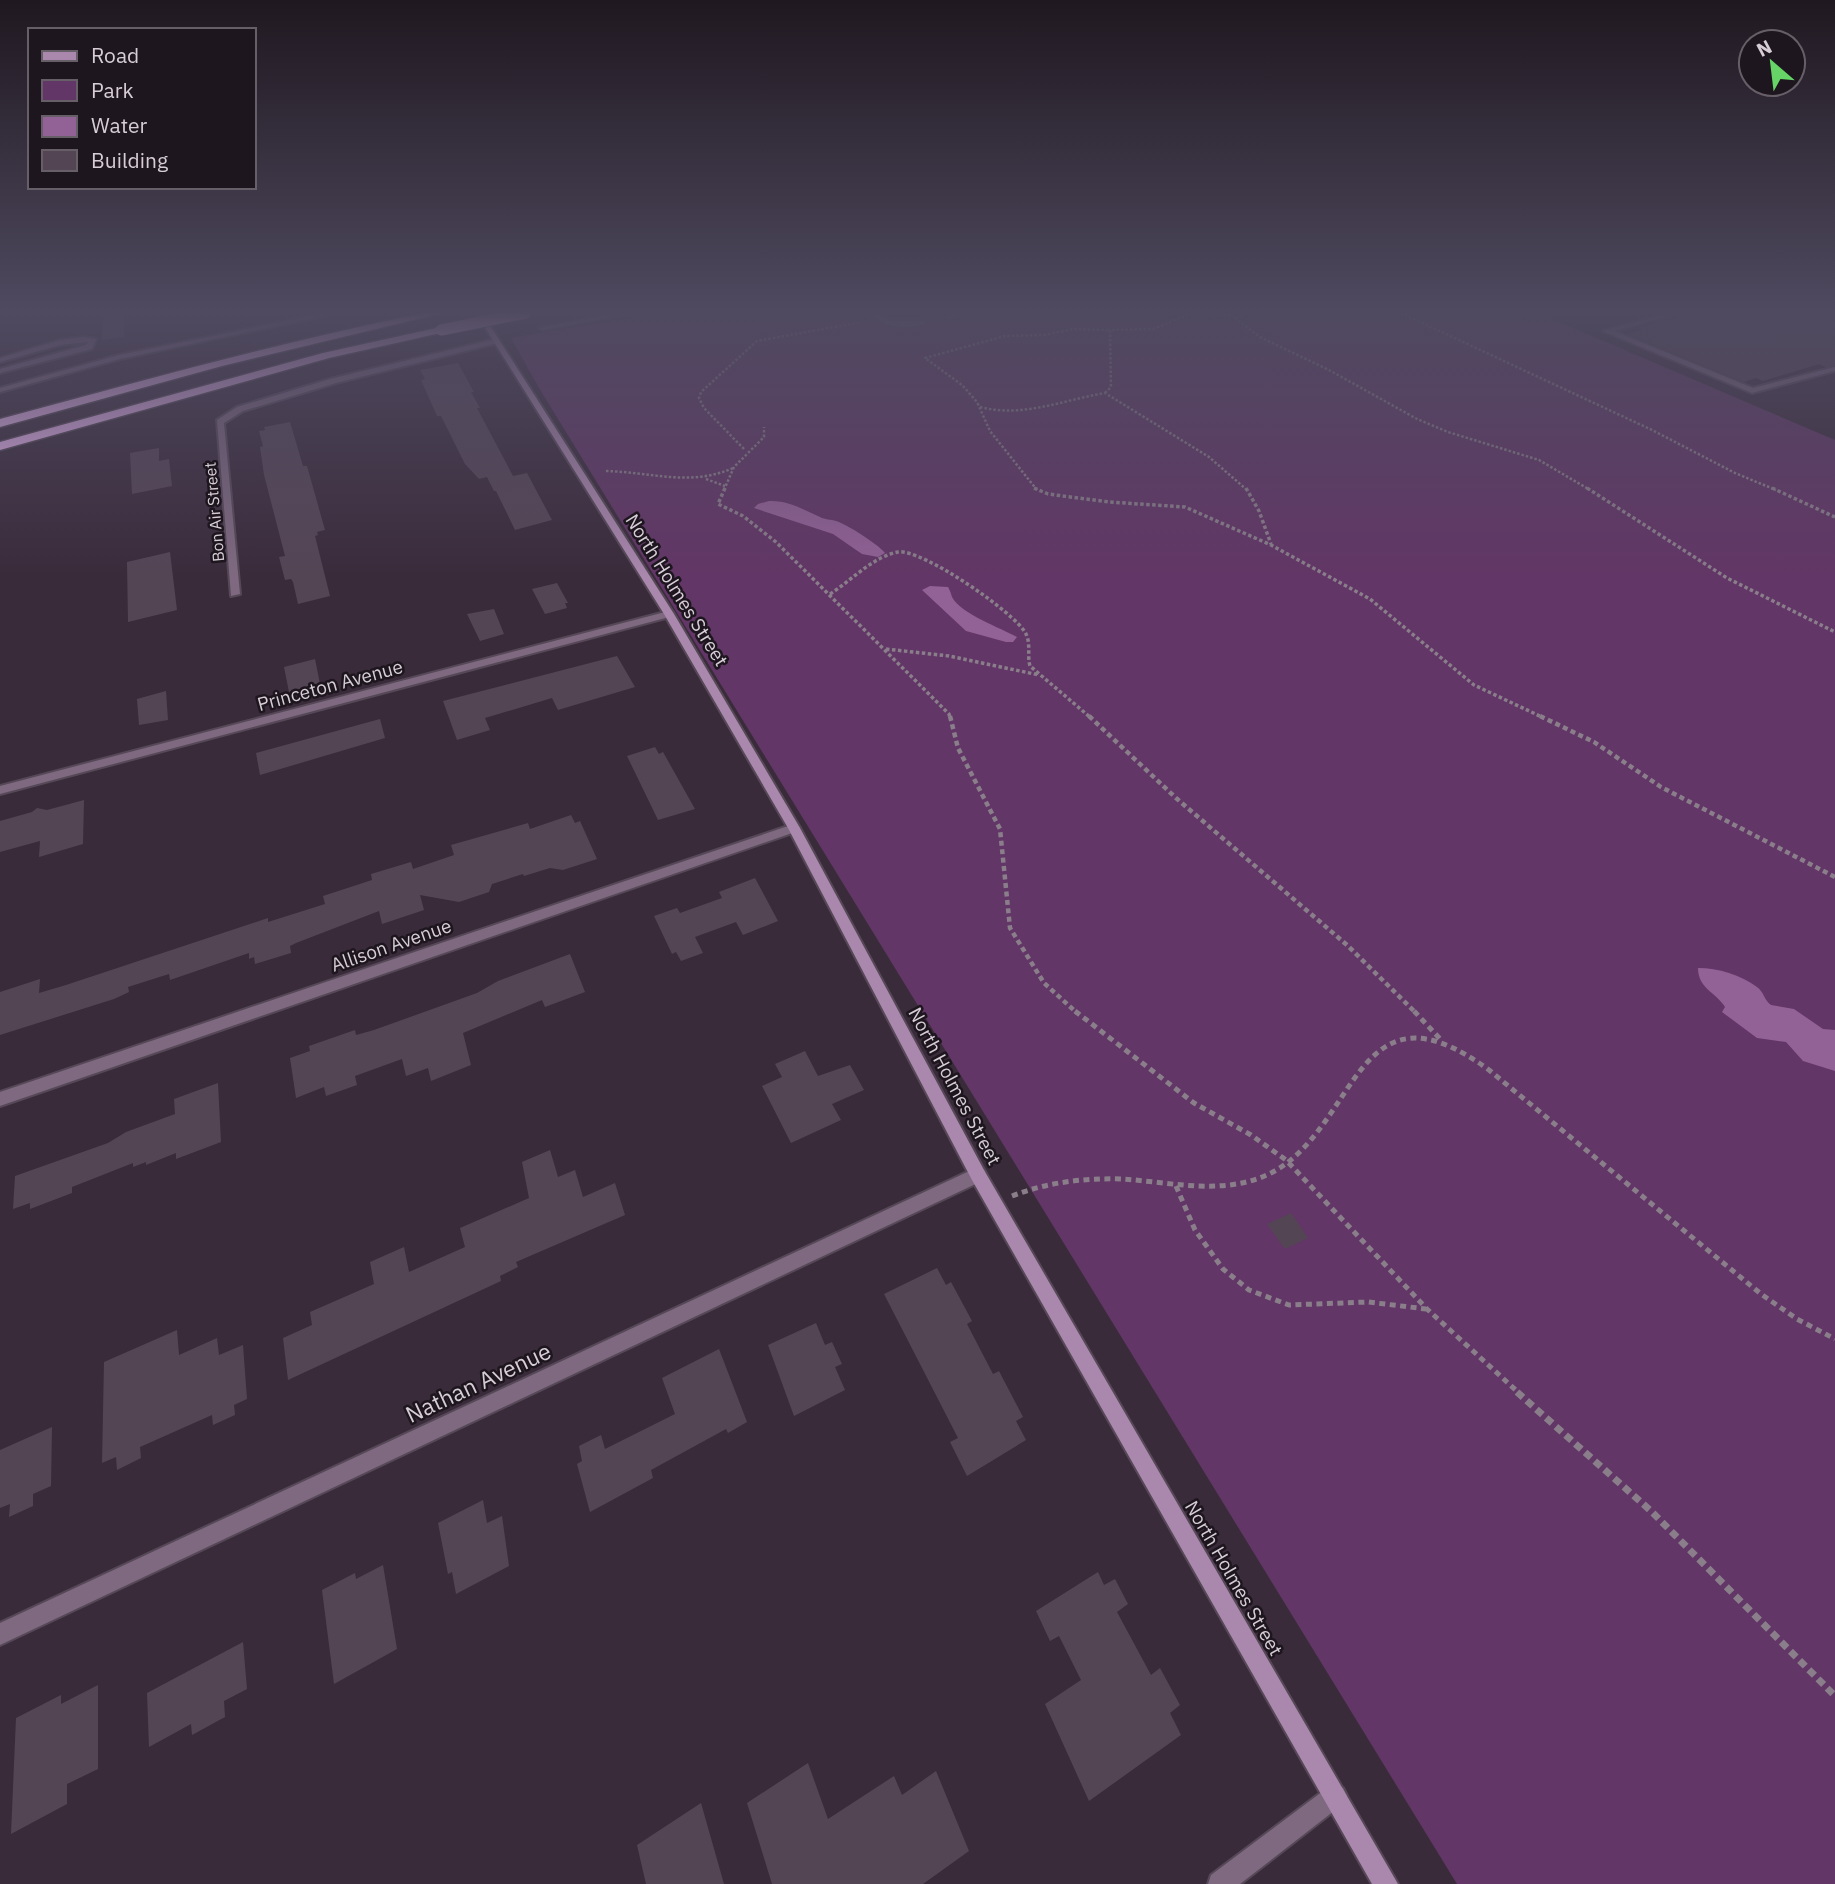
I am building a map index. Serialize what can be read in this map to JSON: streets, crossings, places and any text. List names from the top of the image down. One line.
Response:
{"streets":{"main road":["North Holmes Street"],"street":["Bon Air Street","Princeton Avenue","Allison Avenue","Nathan Avenue"]},"crossings":[["North Holmes Street","Princeton Avenue"],["North Holmes Street","Allison Avenue"],["North Holmes Street","Nathan Avenue"]],"legend":["Road","Park","Water","Building"],"north":"top left"}
